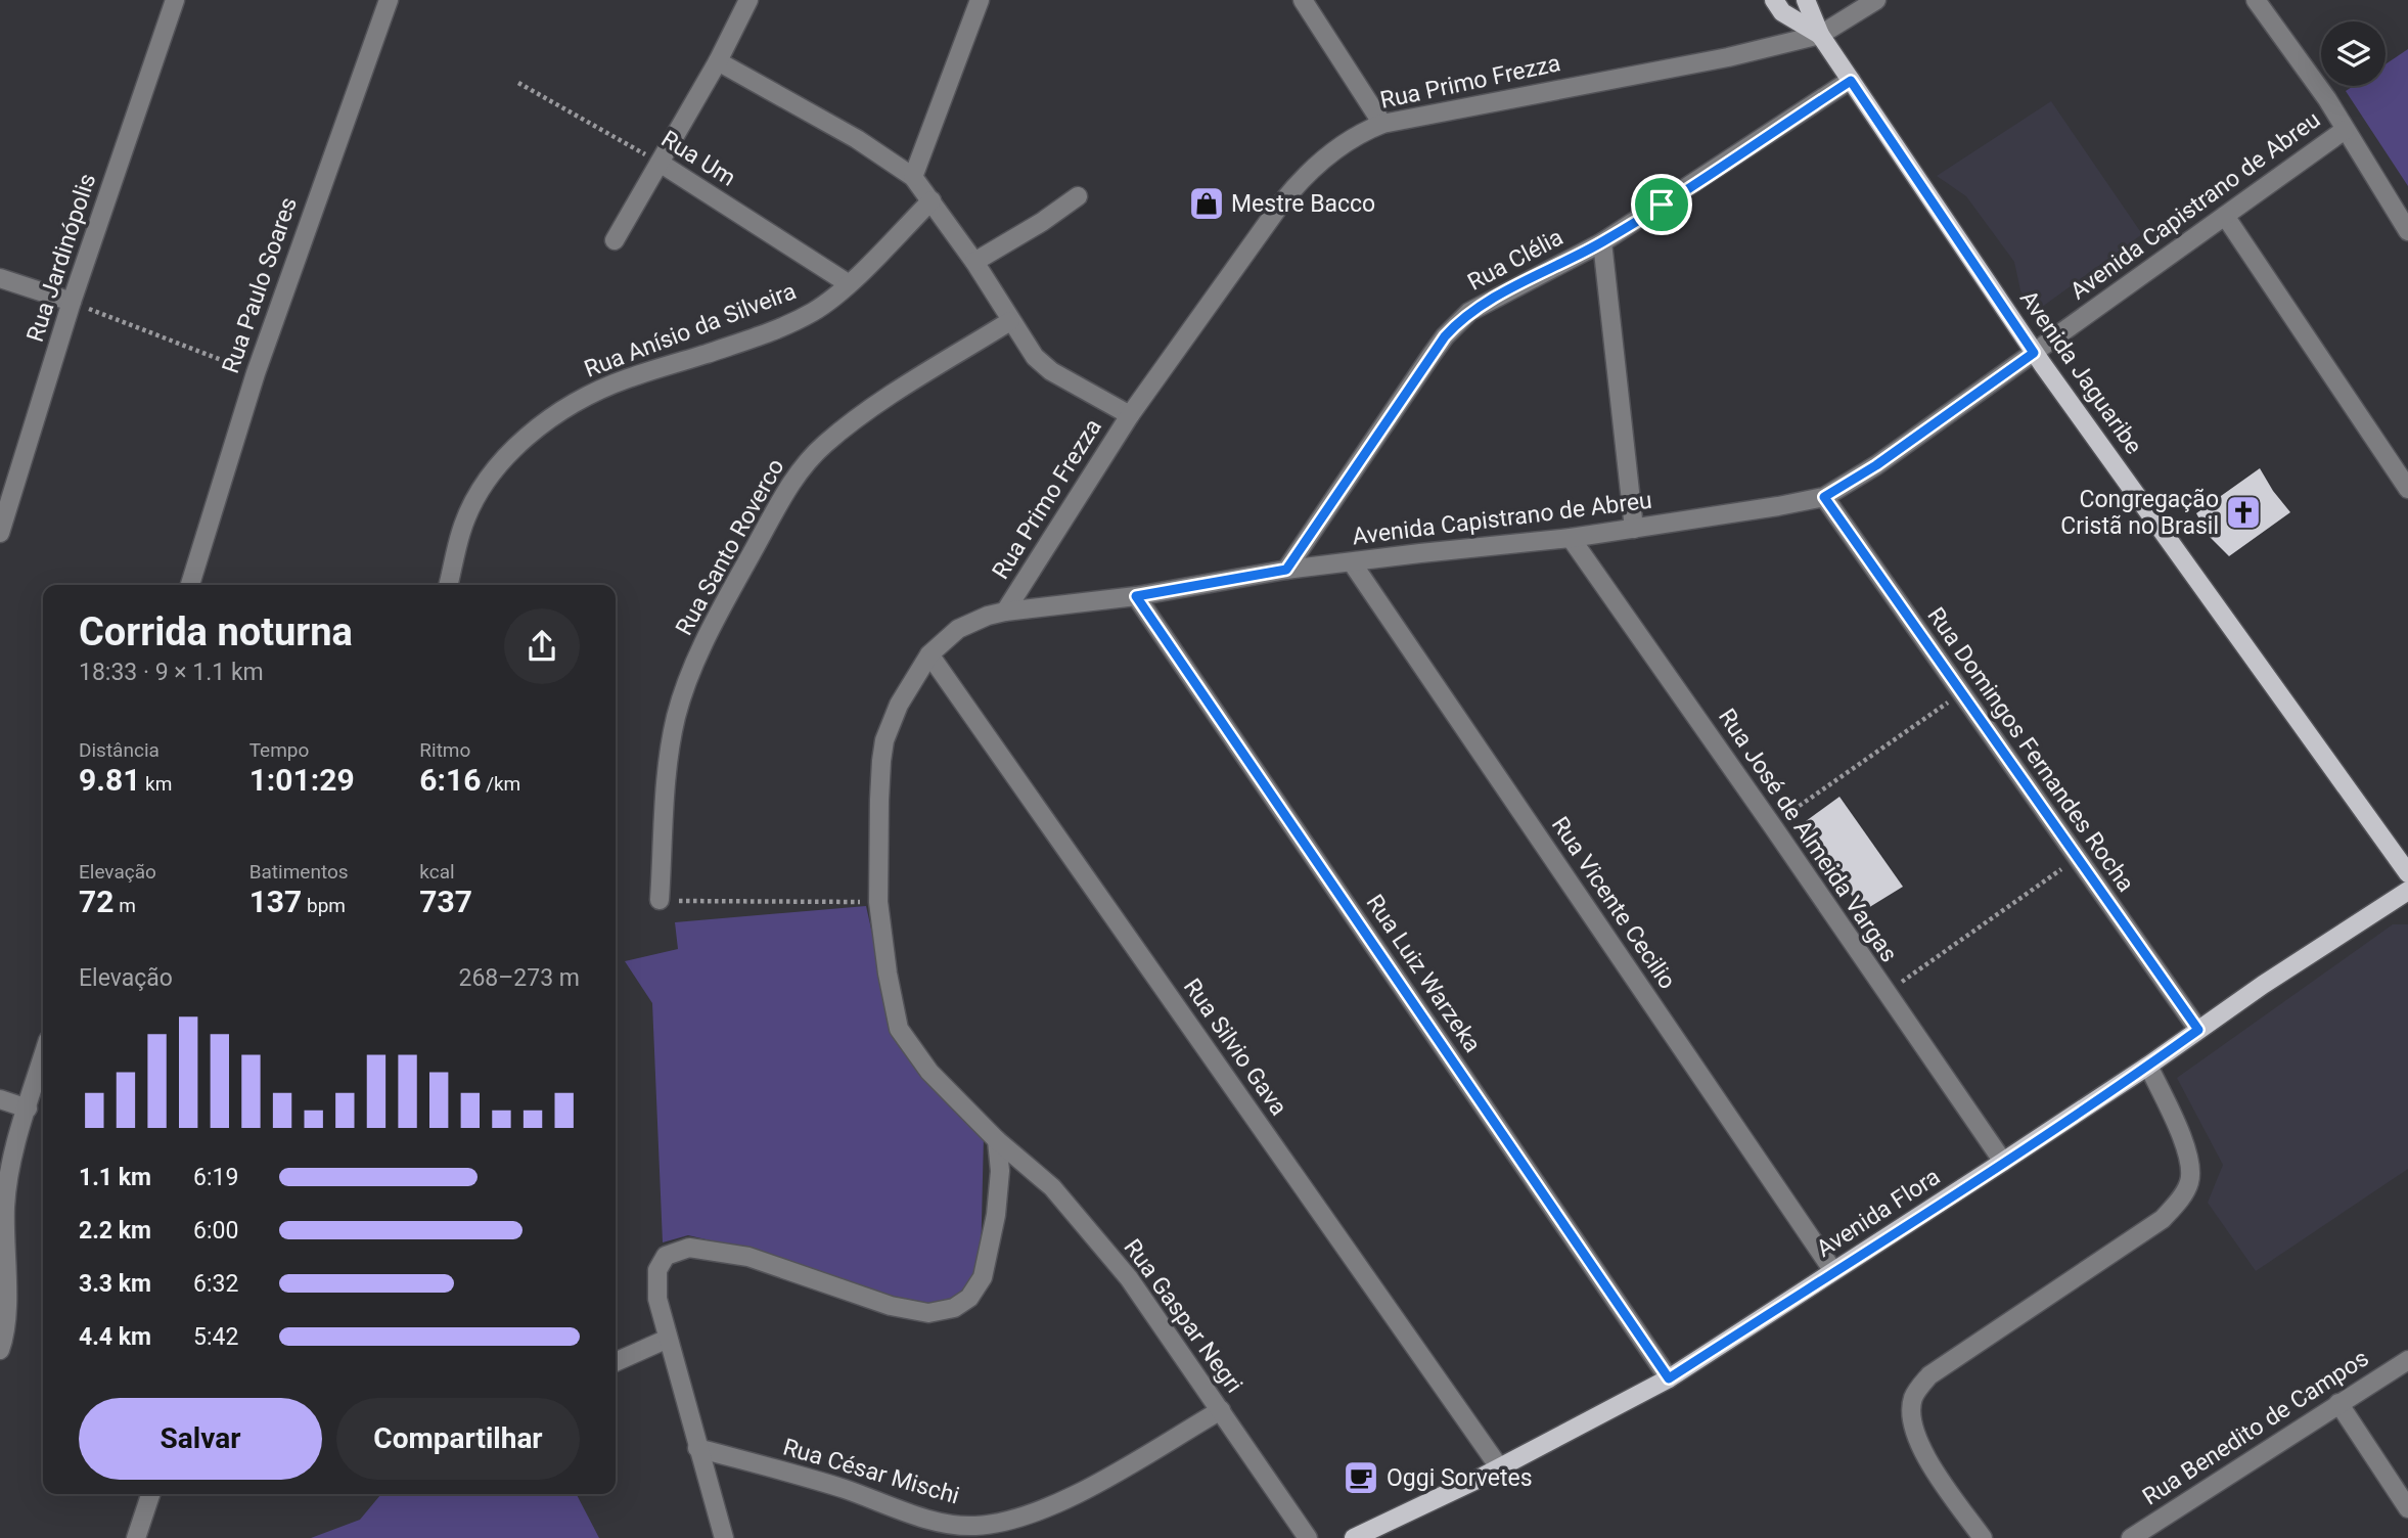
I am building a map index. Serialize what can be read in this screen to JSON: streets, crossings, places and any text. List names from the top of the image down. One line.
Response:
{"streets":{"main road":["Avenida Jaguaribe","Avenida Flora"],"street":["Rua Primo Frezza","Rua Um","Avenida Capistrano de Abreu","Rua Jardinópolis","Rua Clélia","Rua Paulo Soares","Rua Anísio da Silveira","Rua Santo Roverco","Rua Domingos Fernandes Rocha","Rua José de Almeida Vargas","Rua Vicente Cecilio","Rua Luiz Warzeka","Rua Silvio Gava","Rua Gaspar Negri","Rua Benedito de Campos","Rua César Mischi"]},"crossings":[["Rua Primo Frezza","Avenida Capistrano de Abreu"],["Rua Primo Frezza","Avenida Jaguaribe"],["Rua Um","Rua Anísio da Silveira"],["Avenida Capistrano de Abreu","Rua Clélia"],["Avenida Capistrano de Abreu","Avenida Jaguaribe"],["Avenida Capistrano de Abreu","Rua Domingos Fernandes Rocha"],["Avenida Capistrano de Abreu","Rua José de Almeida Vargas"],["Avenida Capistrano de Abreu","Rua Vicente Cecilio"],["Avenida Capistrano de Abreu","Rua Luiz Warzeka"],["Avenida Capistrano de Abreu","Rua Silvio Gava"],["Avenida Capistrano de Abreu","Rua Gaspar Negri"],["Rua Clélia","Avenida Jaguaribe"],["Rua Domingos Fernandes Rocha","Avenida Flora"],["Rua José de Almeida Vargas","Avenida Flora"],["Rua Vicente Cecilio","Avenida Flora"],["Rua Luiz Warzeka","Avenida Flora"],["Rua Silvio Gava","Avenida Flora"],["Rua Gaspar Negri","Rua César Mischi"]],"places":{"shop":["Mestre Bacco"],"church":["Congregação Cristã no Brasil"],"cafe":["Oggi Sorvetes"]},"page":{"heading":["Corrida noturna","18:33 · 9 × 1.1 km"],"stats":[["Distância","9.81 km"],["Tempo","1:01:29"],["Ritmo","6:16 /km"],["Elevação","72 m"],["Batimentos","137 bpm"],["kcal","737"]],"chart":["Elevação","268–273 m"],"list":[{"name":"1.1 km","note":"6:19"},{"name":"2.2 km","note":"6:00"},{"name":"3.3 km","note":"6:32"},{"name":"4.4 km","note":"5:42"}],"buttons":["Salvar","Compartilhar"]}}
